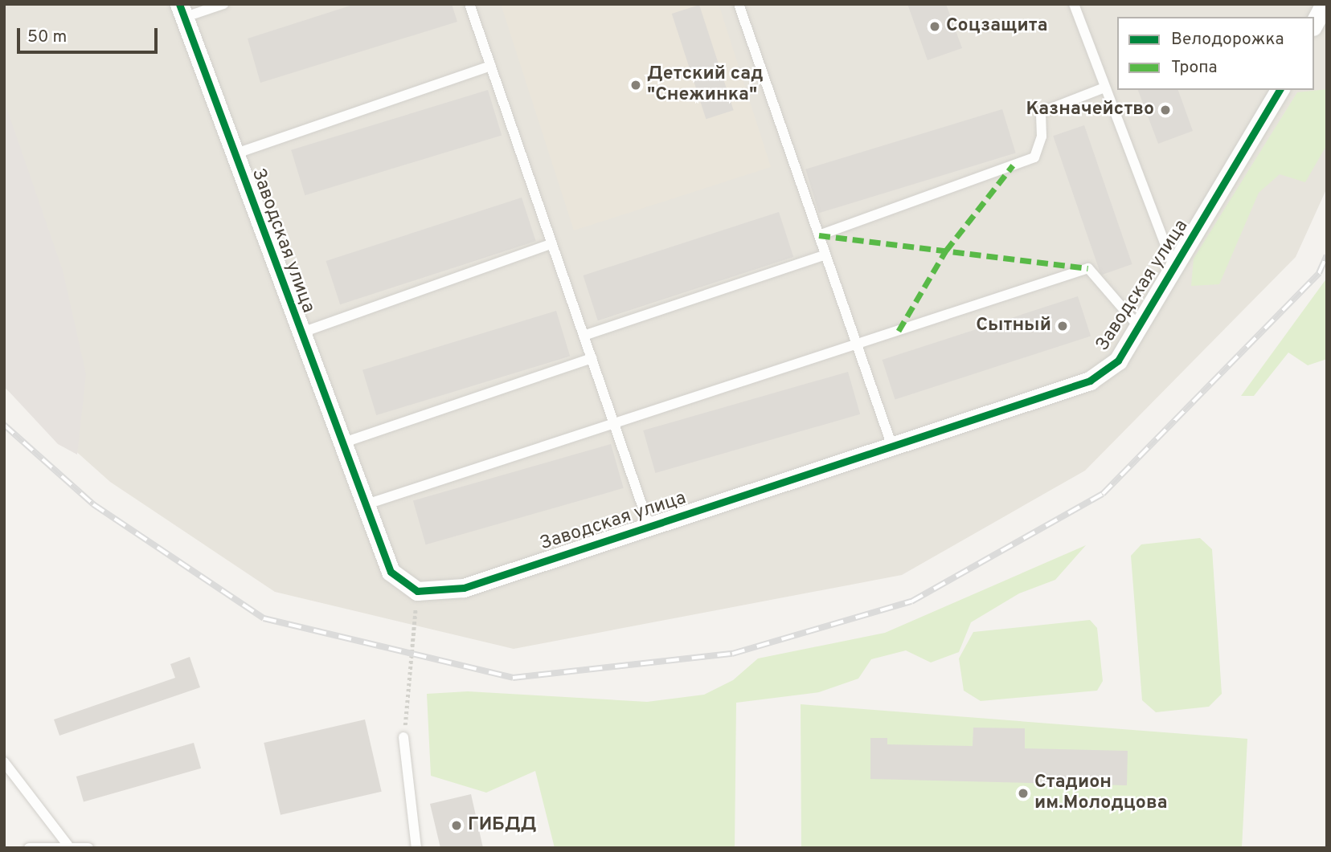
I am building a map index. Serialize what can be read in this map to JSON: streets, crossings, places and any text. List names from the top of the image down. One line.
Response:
{"streets":{"street":["Заводская улица"]},"places":["Соцзащита","Детский сад \"Снежинка\"","Казначейство","Сытный","Стадион им.Молодцова","ГИБДД"],"legend":["Велодорожка","Тропа"],"scale_bar":"50 m"}
